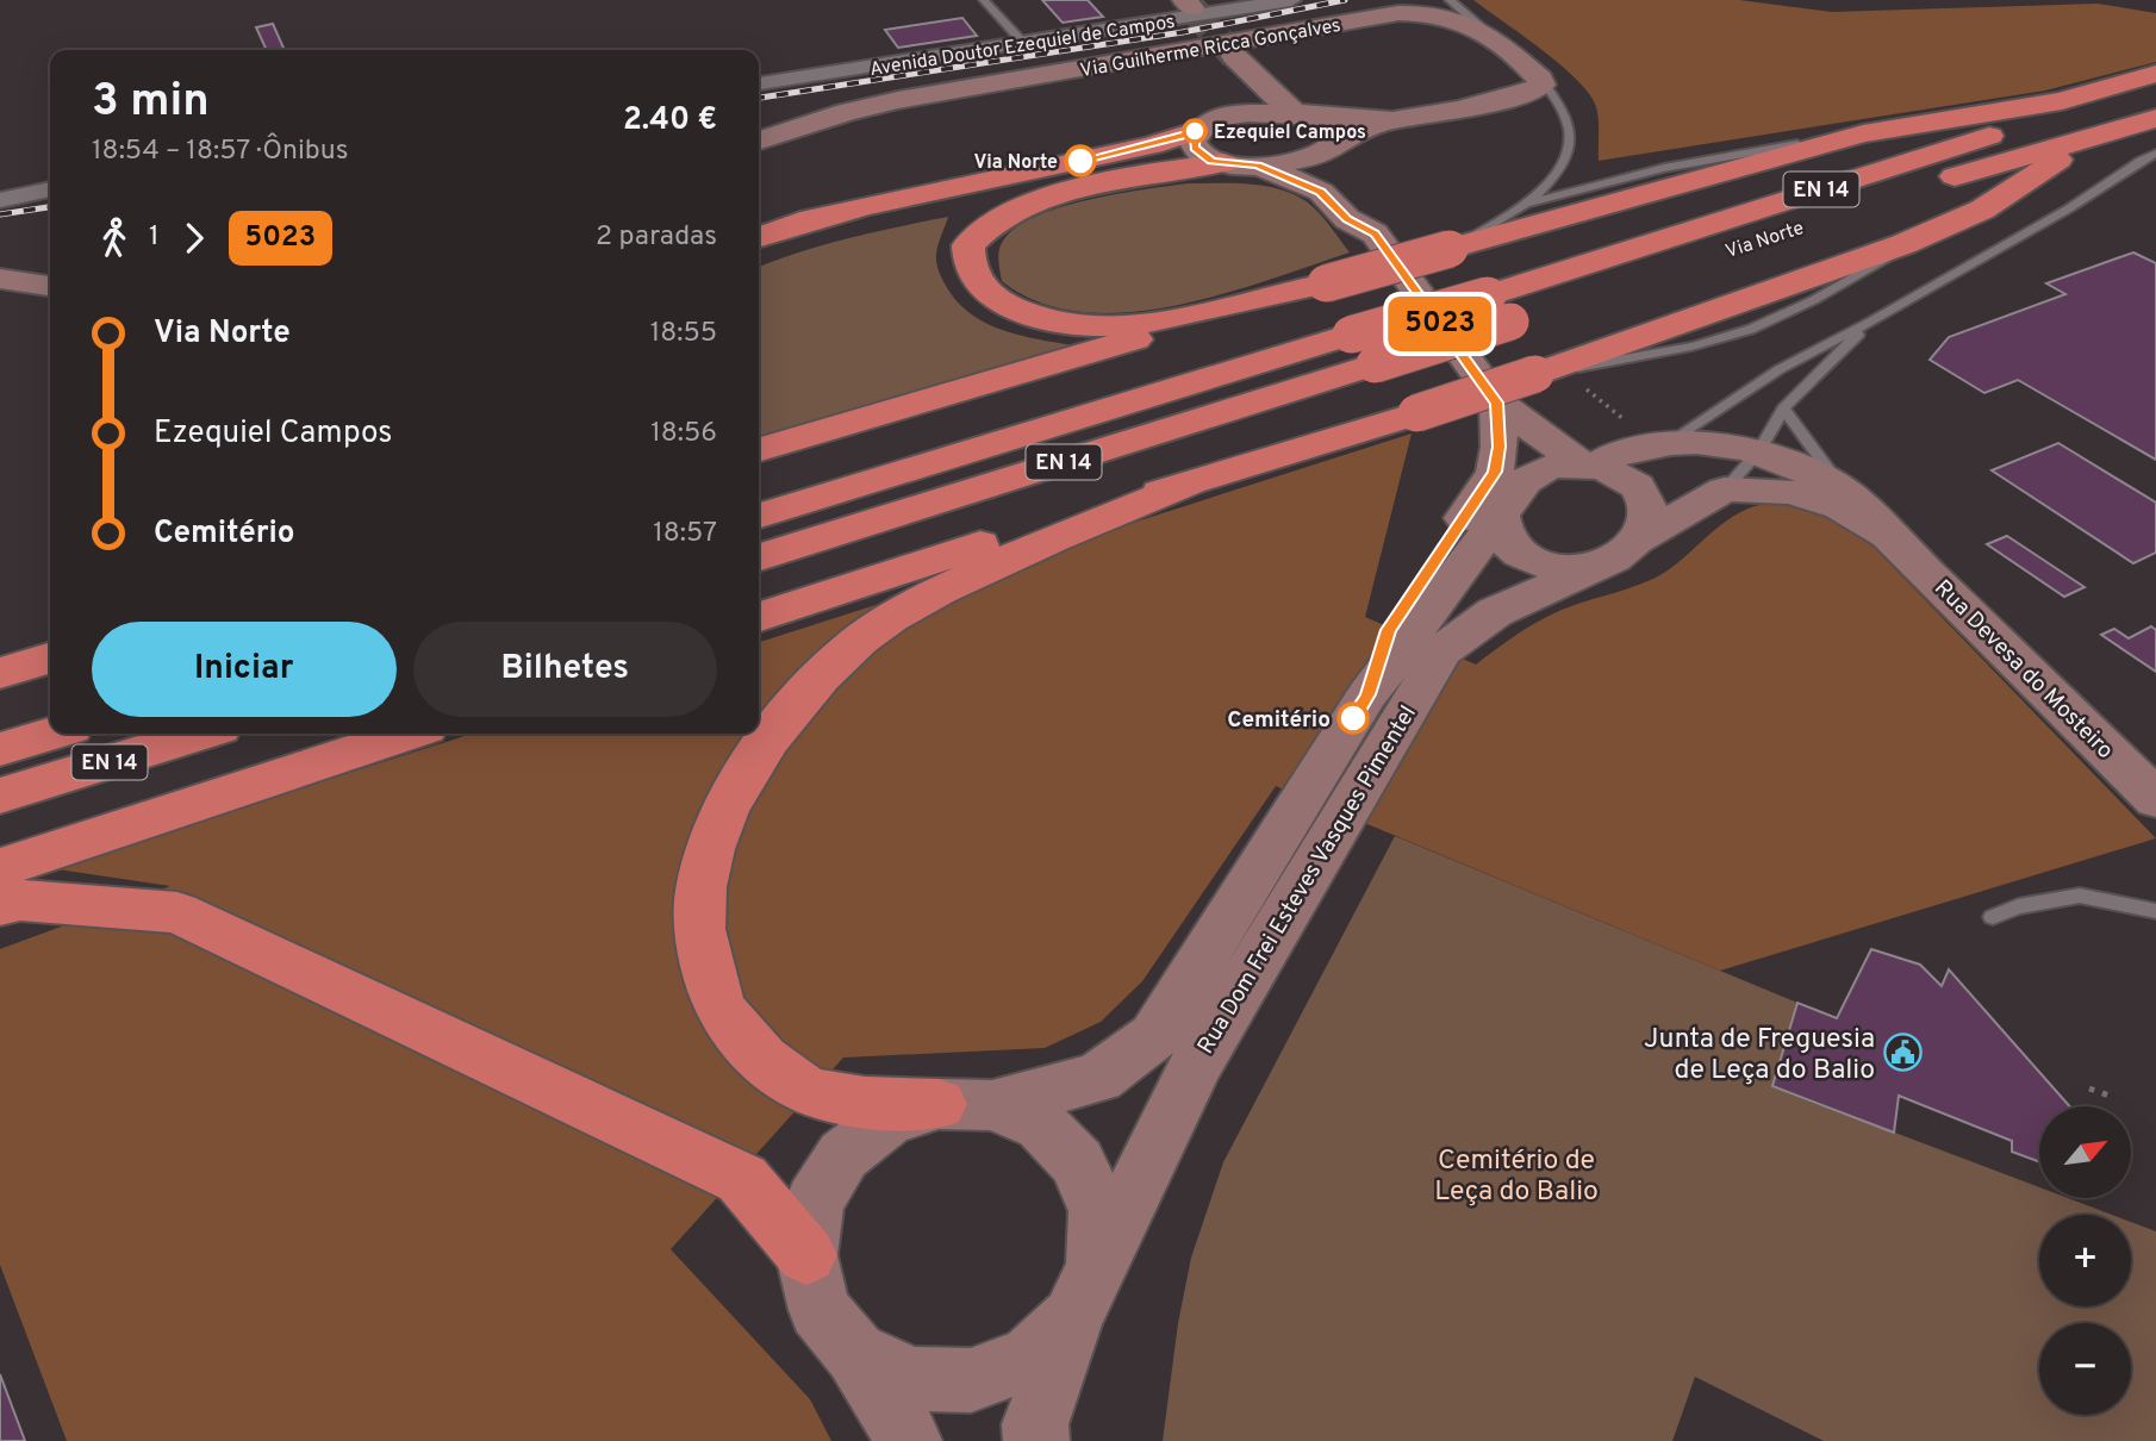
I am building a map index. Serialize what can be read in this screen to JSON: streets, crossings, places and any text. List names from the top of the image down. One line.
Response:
{"streets":{"highway":["EN 14","Via Norte"],"main road":["Via Guilherme Ricca Gonçalves","Rua Devesa do Mosteiro","Rua Dom Frei Esteves Vasques Pimentel"],"street":["Avenida Doutor Ezequiel de Campos"]},"parks":["Cemitério de Leça do Balio"],"places":{"other":["Ezequiel Campos","Via Norte","Cemitério"],"public building":["Junta de Freguesia de Leça do Balio"]},"lines":["bus line 5023"],"north":"top right","page":{"on_map":"5023","heading":["3 min","18:54 – 18:57 · Ônibus","2.40 €"],"legs":["1","5023","2 paradas"],"list":[{"name":"Via Norte","value":"18:55"},{"name":"Ezequiel Campos","value":"18:56"},{"name":"Cemitério","value":"18:57"}],"buttons":["Iniciar","Bilhetes"],"map_buttons":["+","−"]}}
